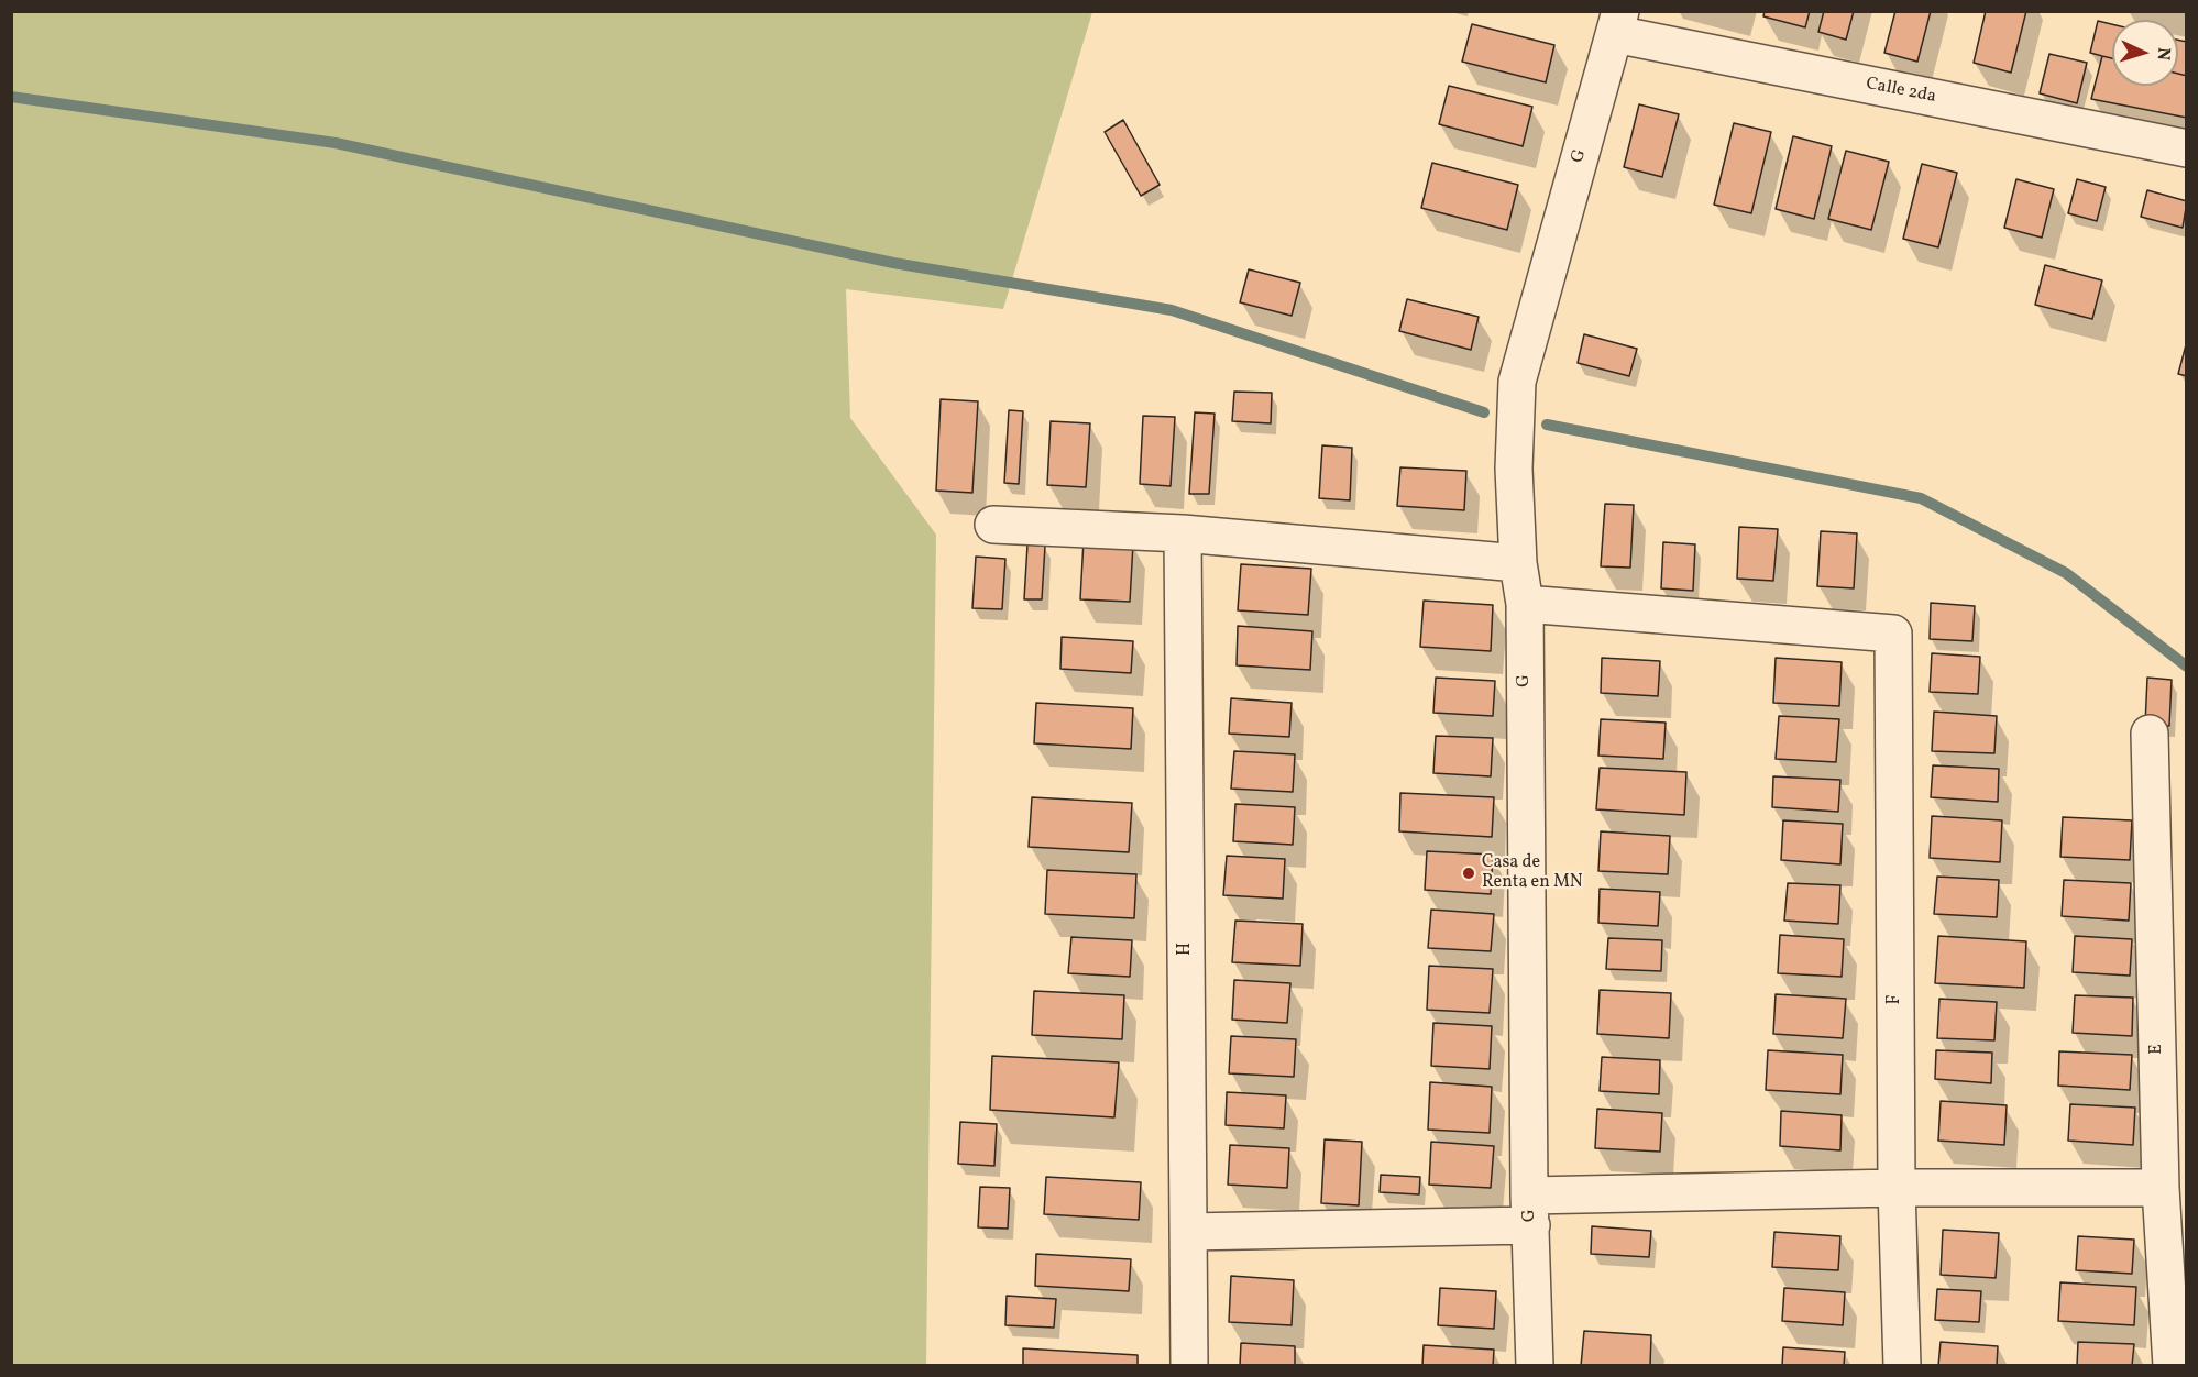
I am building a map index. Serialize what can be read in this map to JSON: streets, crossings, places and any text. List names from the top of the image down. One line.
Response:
{"streets":{"street":["Calle 2da","G","H","F","E"]},"crossings":[["Calle 2da","G"],["G","F"]],"places":["Casa de Renta en MN"],"north":"right"}
